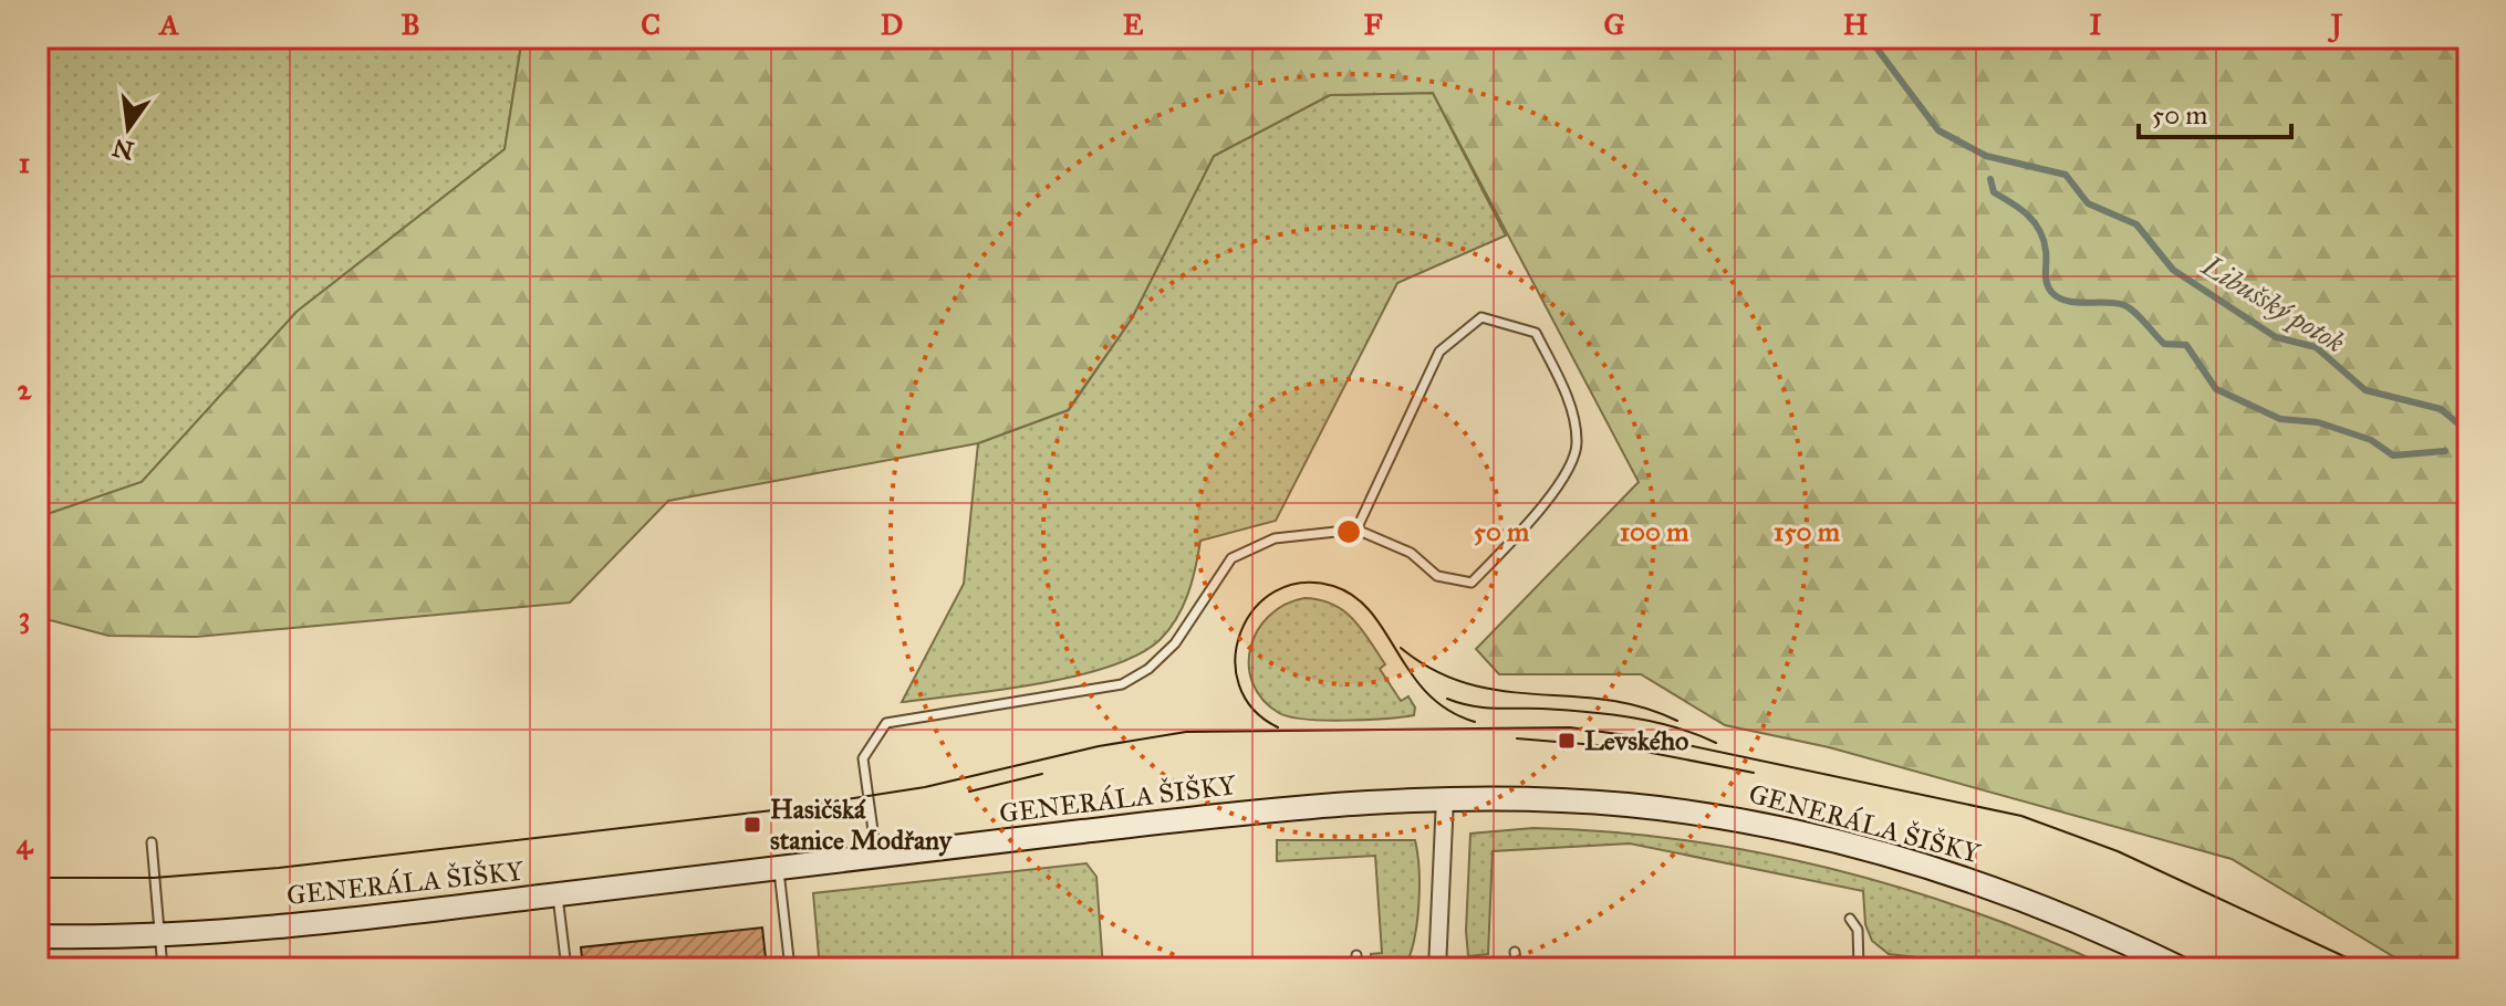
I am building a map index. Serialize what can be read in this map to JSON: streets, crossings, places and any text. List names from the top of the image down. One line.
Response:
{"streets":{"main road":["GENERÁLA ŠIŠKY"]},"water":["Libušský potok"],"places":{"transit":["Levského","Hasičská stanice Modřany"]},"scale_bar":"50 m","north":"bottom","grid":{"columns":["A","B","C","D","E","F","G","H","I","J"],"rows":["1","2","3","4"]},"rings":["50 m","100 m","150 m"]}
